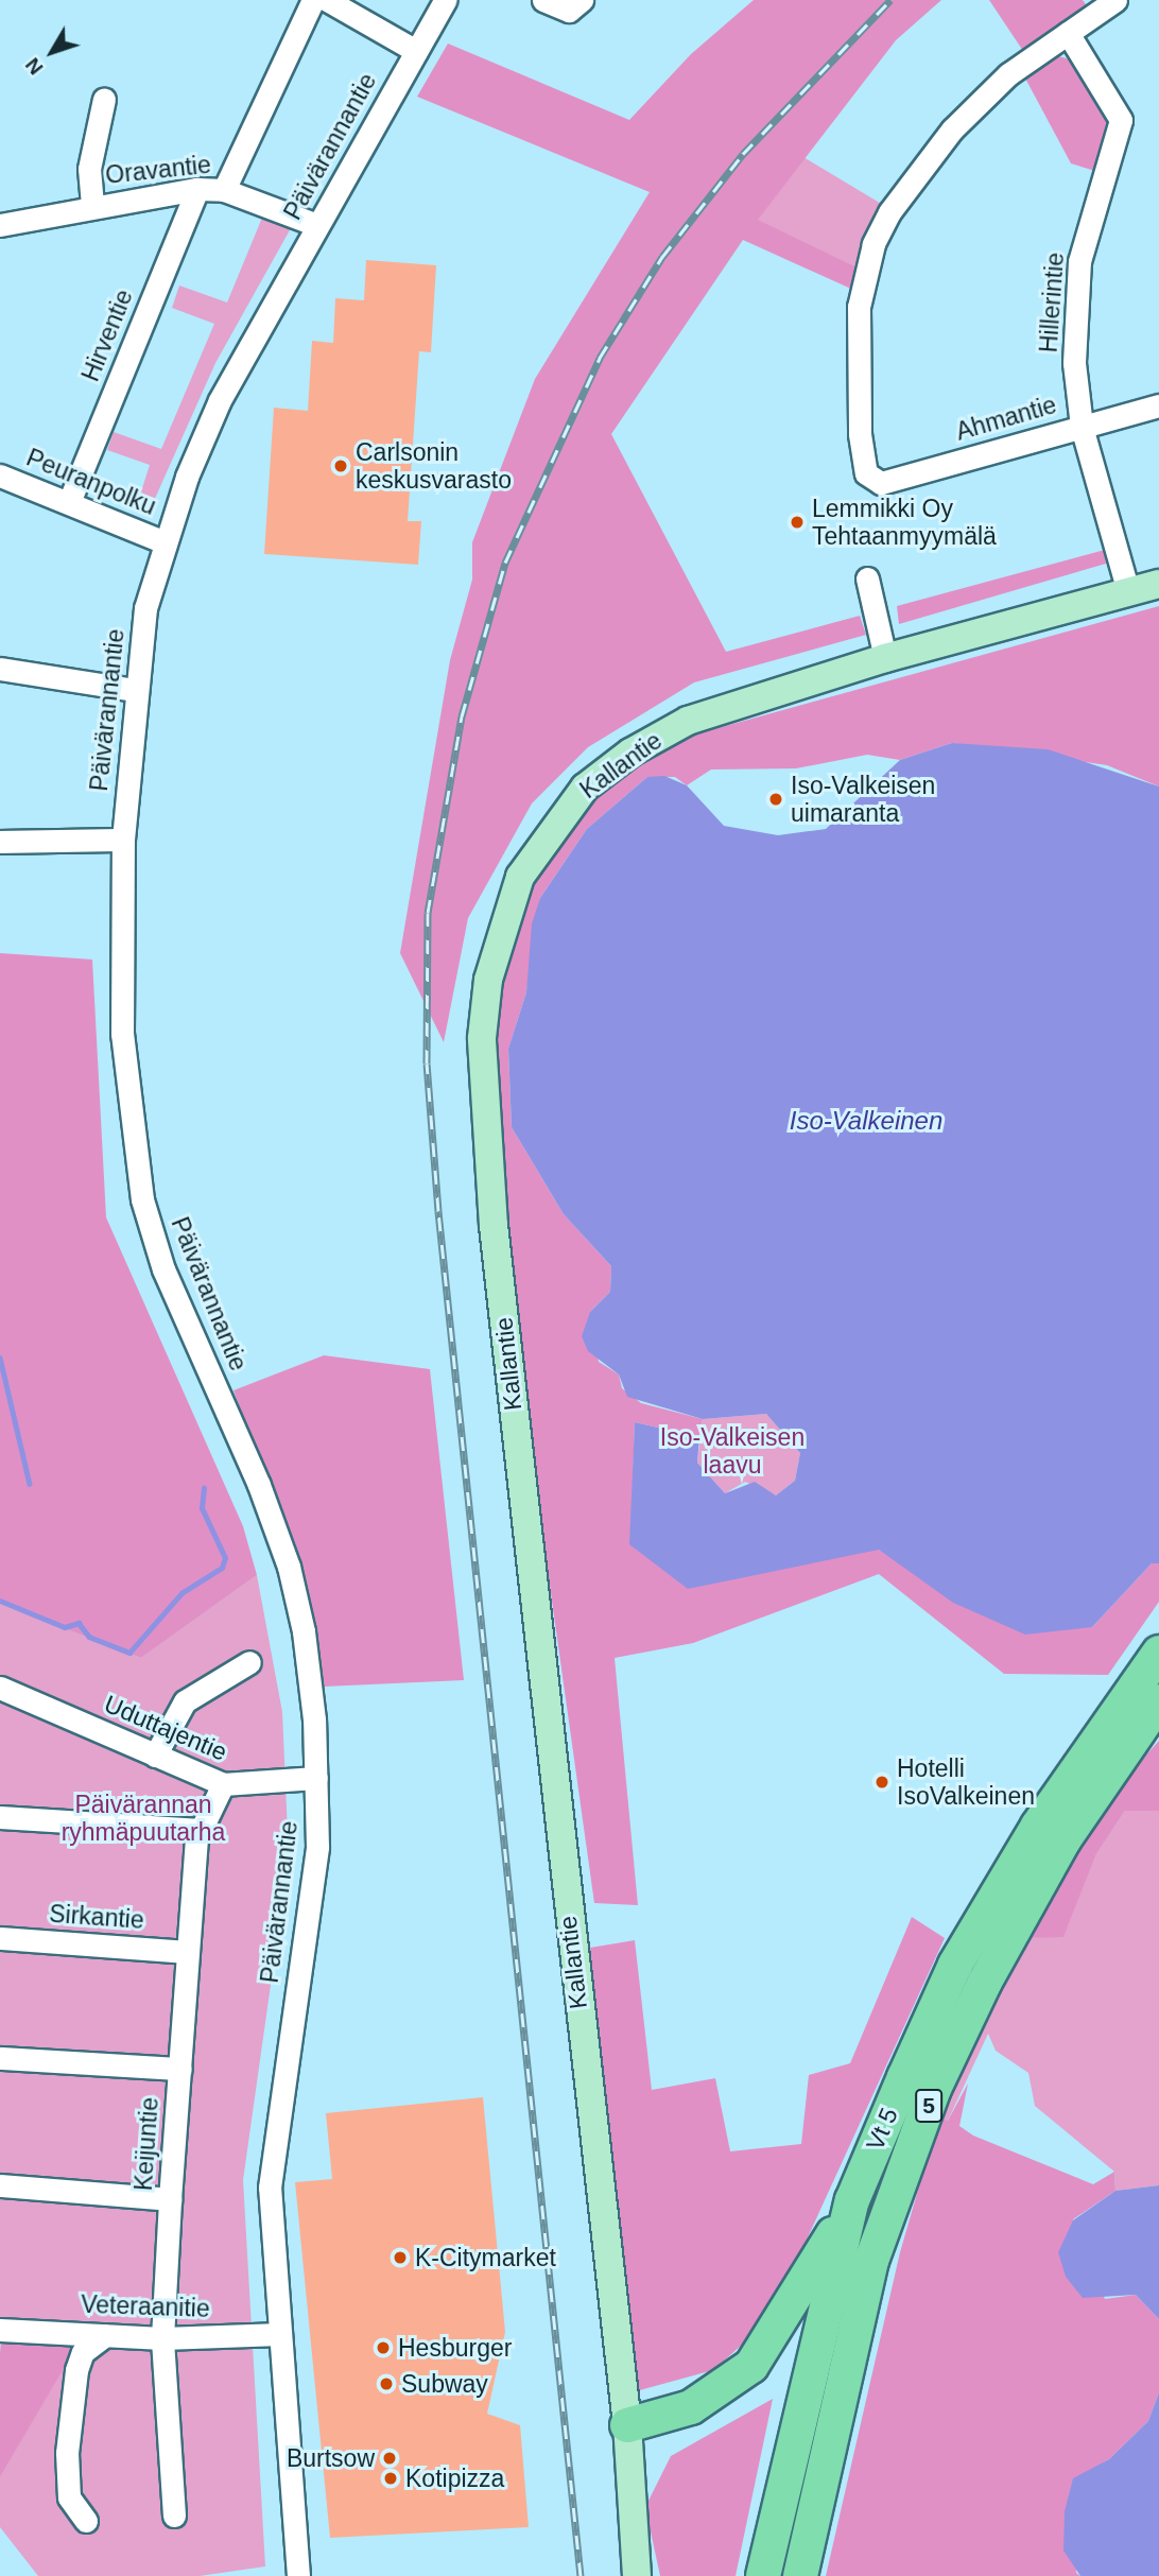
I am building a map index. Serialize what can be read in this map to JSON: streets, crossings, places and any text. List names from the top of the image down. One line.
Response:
{"streets":{"highway":["5","Vt 5"],"main road":["Kallantie"],"street":["Päivärannantie","Oravantie","Hillerintie","Hirventie","Ahmantie","Peuranpolku","Uduttajentie","Sirkantie","Keijuntie","Veteraanitie"]},"crossings":[["Päivärannantie","Oravantie"],["Päivärannantie","Peuranpolku"],["Päivärannantie","Uduttajentie"],["Päivärannantie","Veteraanitie"],["Oravantie","Hirventie"],["Hillerintie","Ahmantie"],["Hillerintie","Kallantie"],["Hirventie","Peuranpolku"],["Uduttajentie","Keijuntie"],["Sirkantie","Keijuntie"],["Keijuntie","Veteraanitie"]],"water":["Iso-Valkeinen"],"parks":["Iso-Valkeisen laavu","Päivärannan ryhmäpuutarha"],"places":["Carlsonin keskusvarasto","Lemmikki Oy Tehtaanmyymälä","Iso-Valkeisen uimaranta","Hotelli IsoValkeinen","K-Citymarket","Hesburger","Subway","Burtsow","Kotipizza"],"north":"bottom left"}
